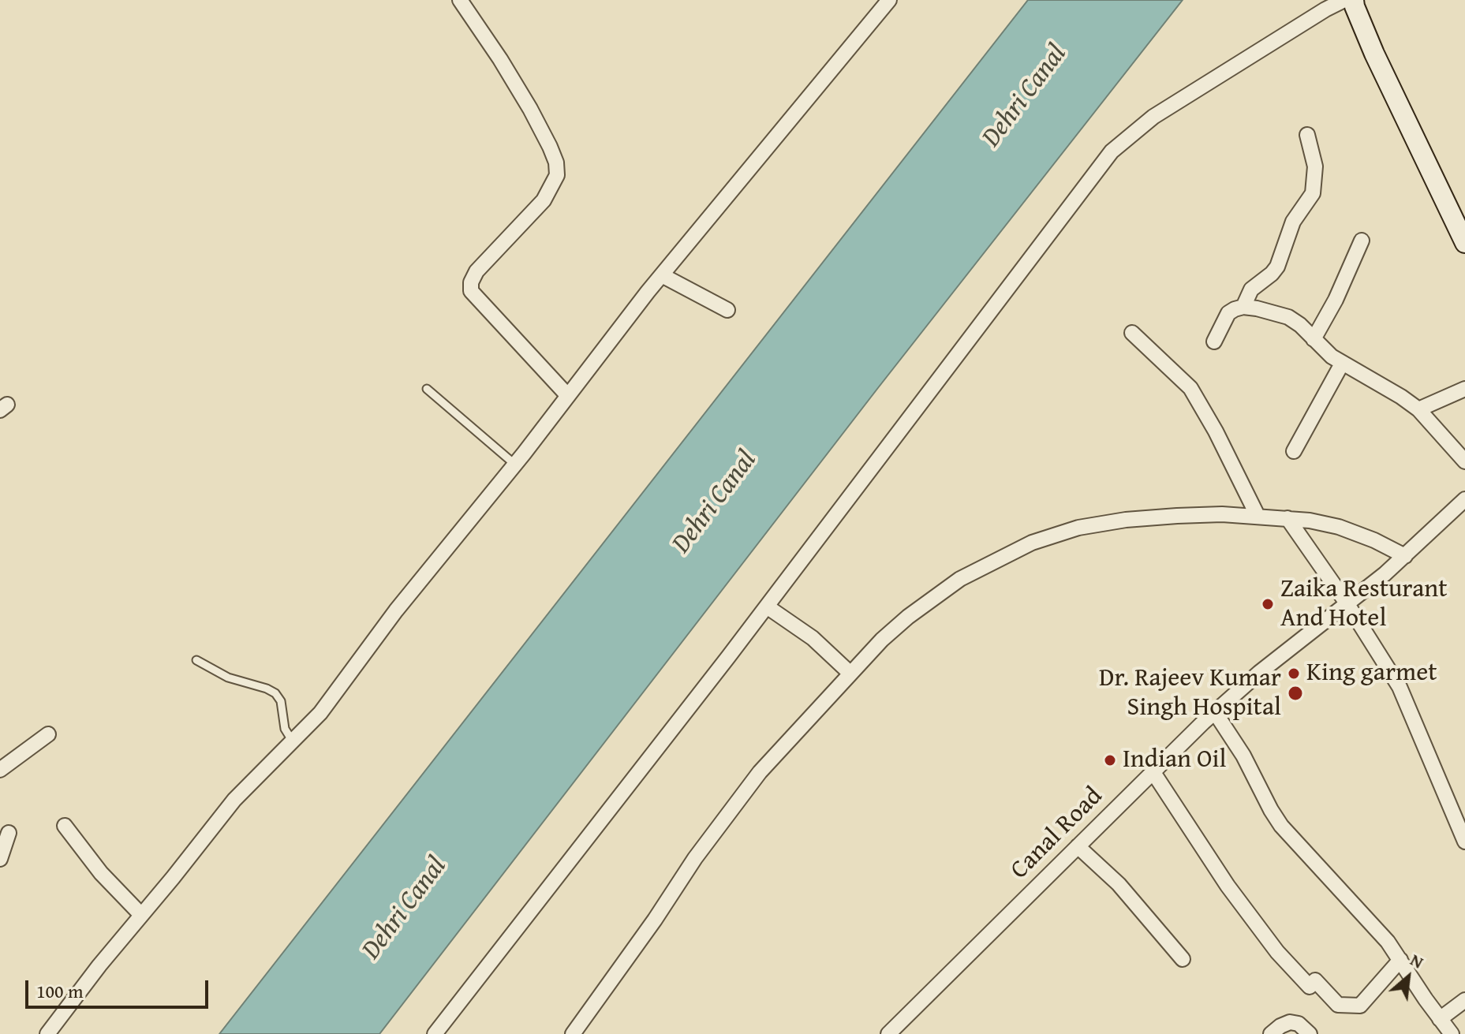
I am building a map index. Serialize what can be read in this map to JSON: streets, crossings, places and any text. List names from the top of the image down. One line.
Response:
{"streets":{"street":["Canal Road"]},"water":["Dehri Canal"],"places":["Zaika Resturant And Hotel","King garmet","Dr. Rajeev Kumar Singh Hospital","Indian Oil"],"scale_bar":"100 m","north":"top right"}
